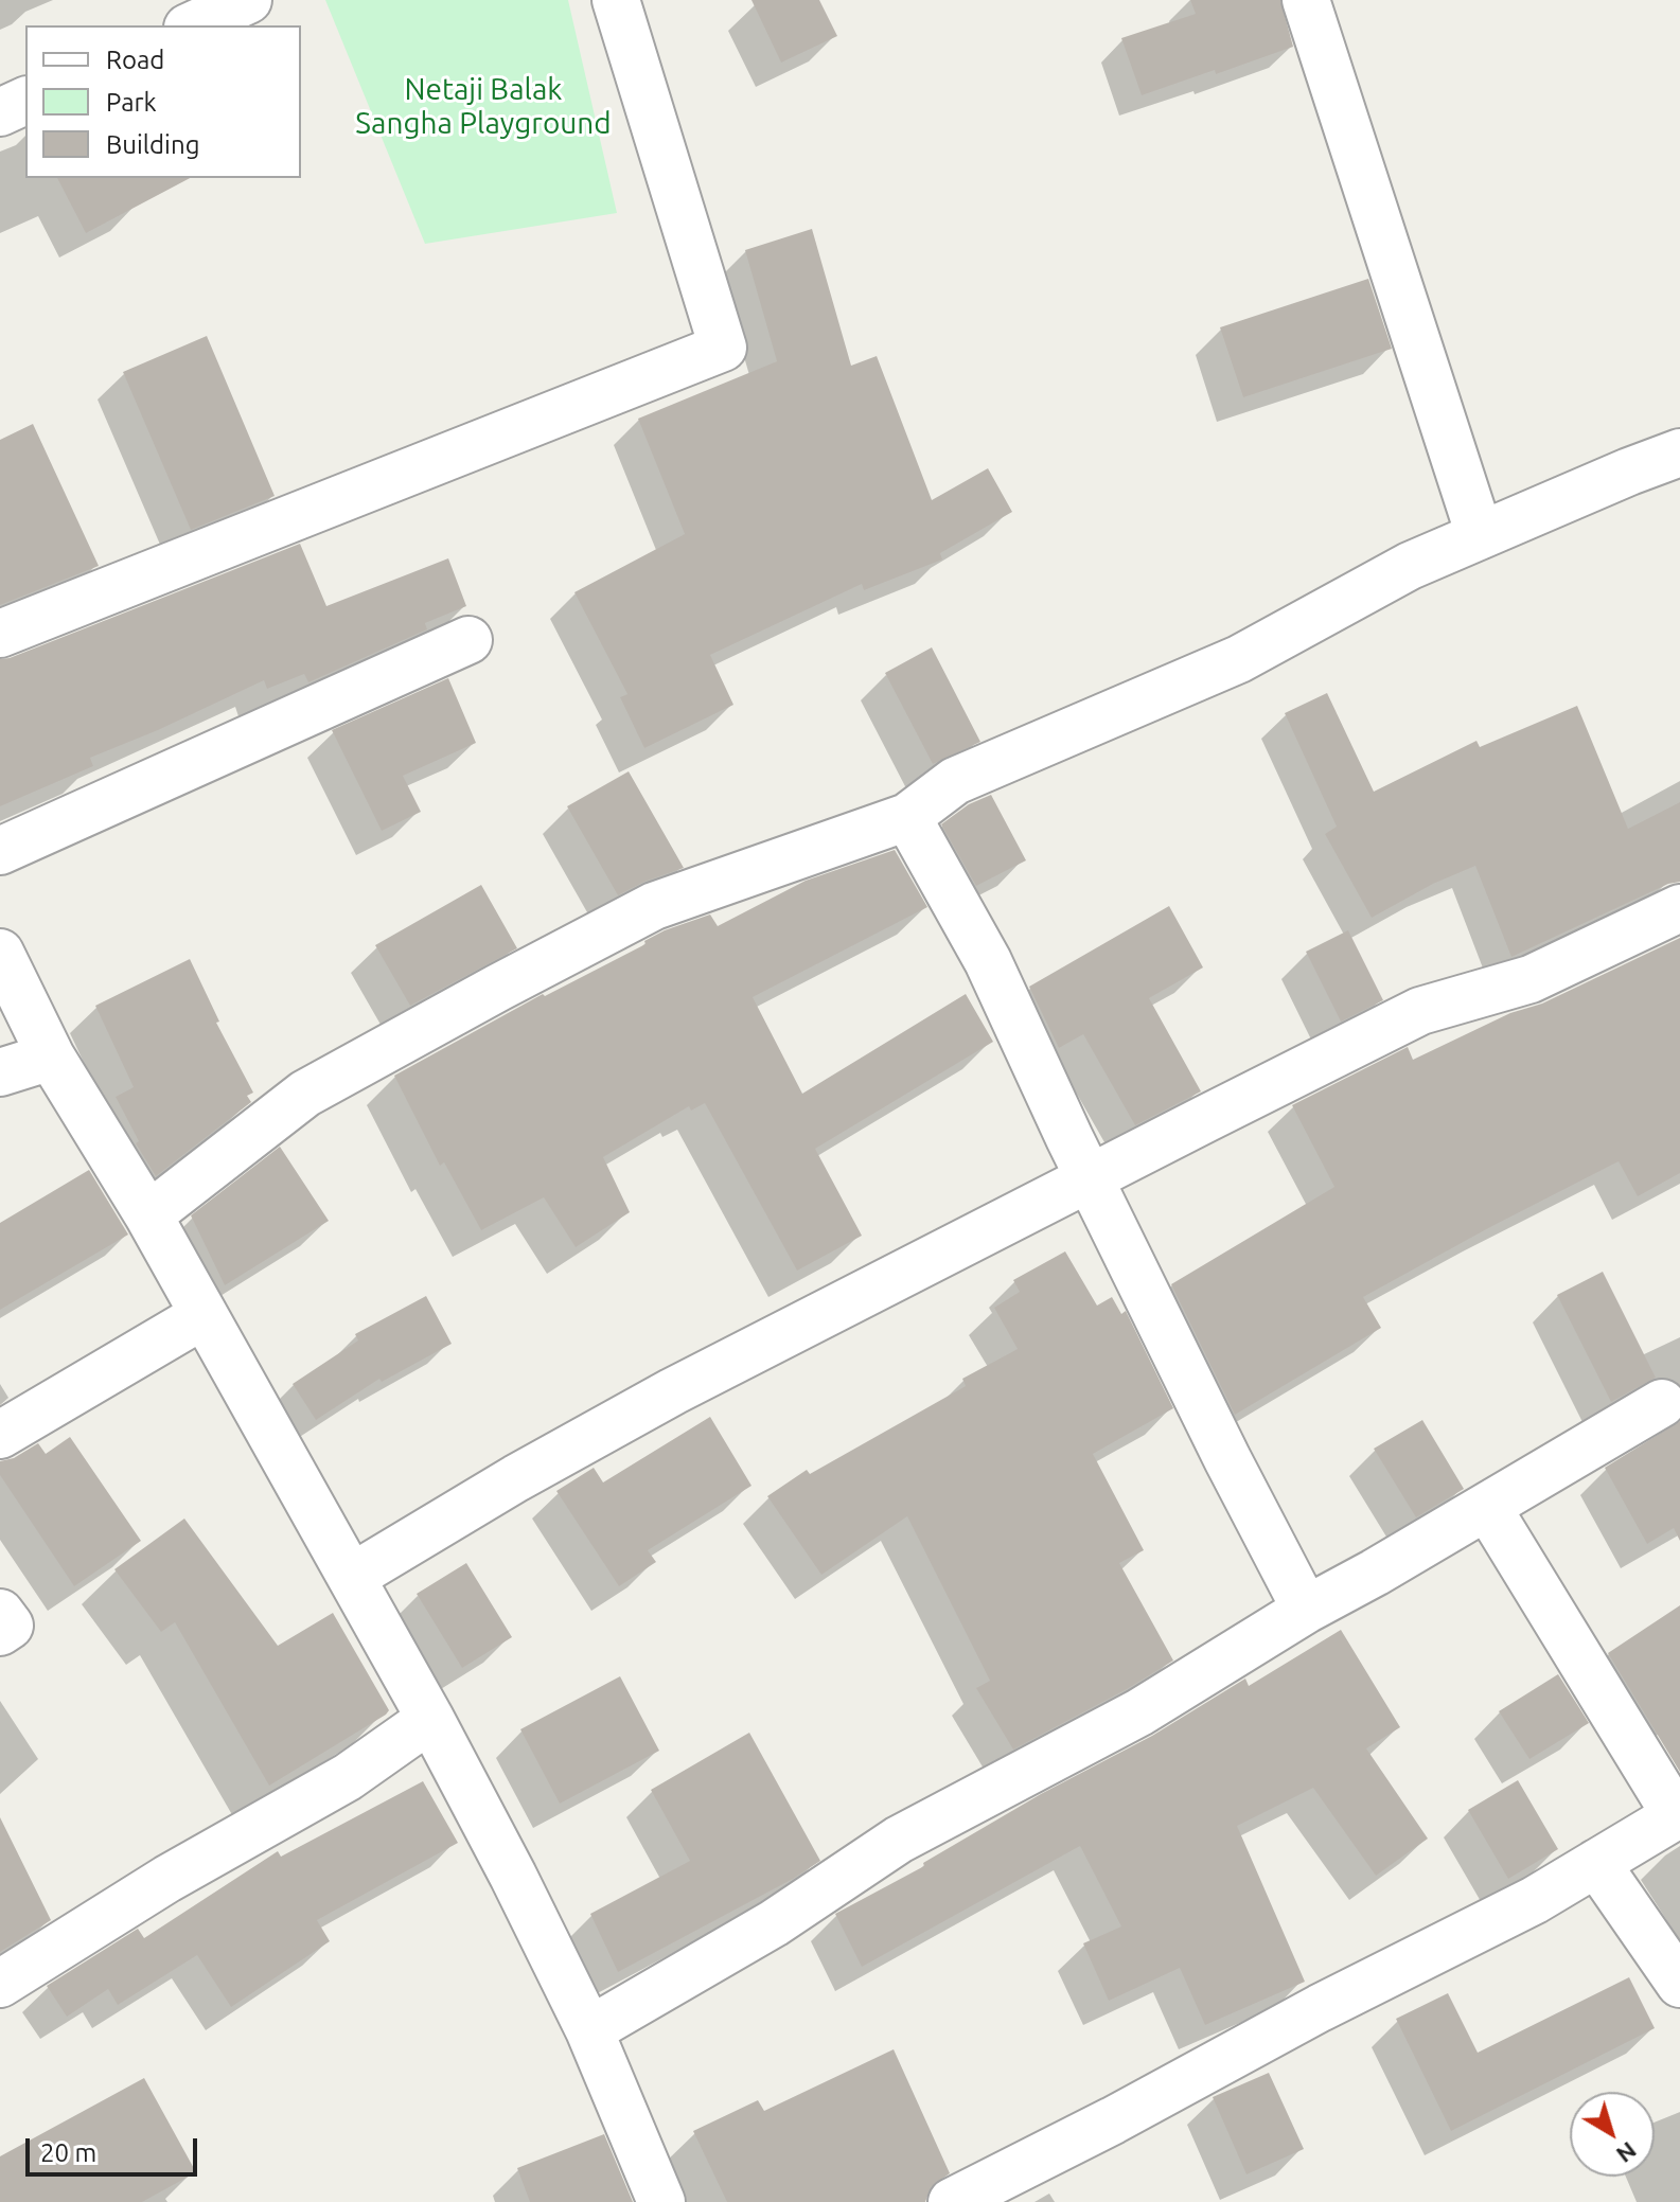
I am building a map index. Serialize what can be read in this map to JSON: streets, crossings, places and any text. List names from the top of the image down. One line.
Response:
{"parks":["Netaji Balak Sangha Playground"],"legend":["Road","Park","Building"],"scale_bar":"20 m","north":"bottom right"}
